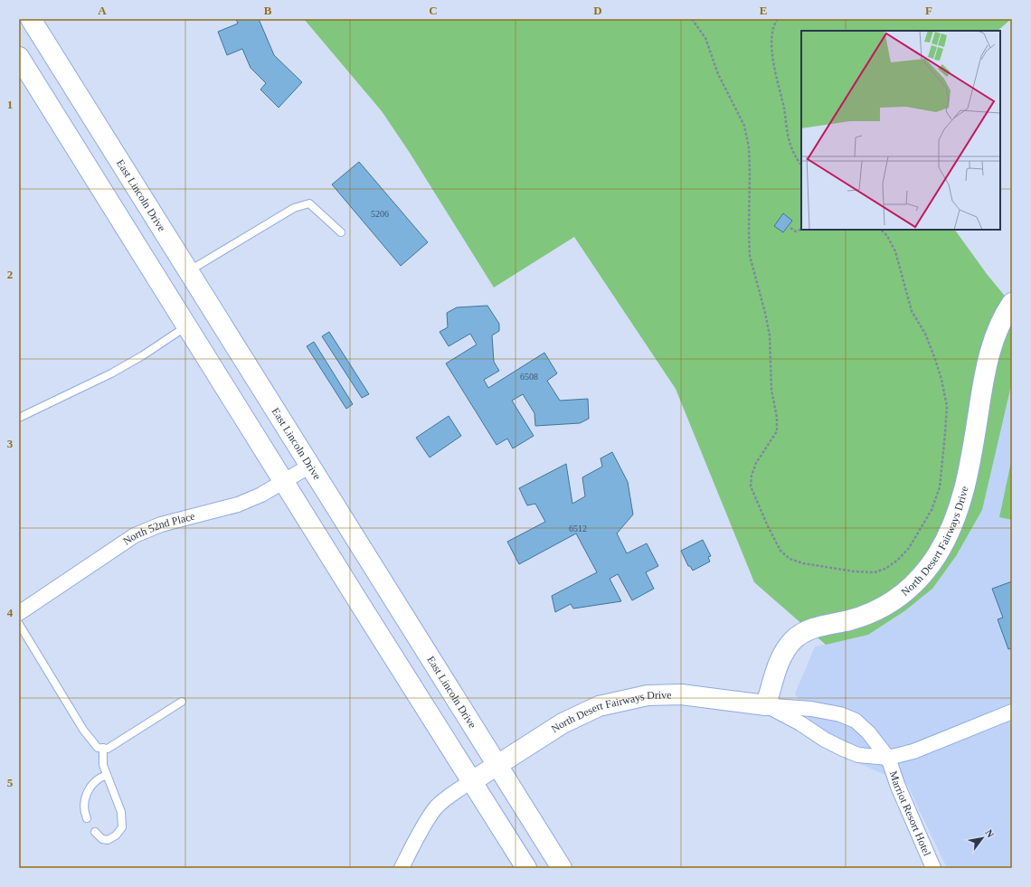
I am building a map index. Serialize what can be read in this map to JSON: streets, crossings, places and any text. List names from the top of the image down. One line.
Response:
{"streets":{"main road":["East Lincoln Drive","North Desert Fairways Drive"],"street":["North 52nd Place","Marriot Resort Hotel"]},"crossings":[["East Lincoln Drive","North 52nd Place"],["East Lincoln Drive","North Desert Fairways Drive"],["North Desert Fairways Drive","Marriot Resort Hotel"]],"house_numbers":["5206","6508","6512"],"north":"top right","grid":{"columns":["A","B","C","D","E","F"],"rows":["1","2","3","4","5"]}}
